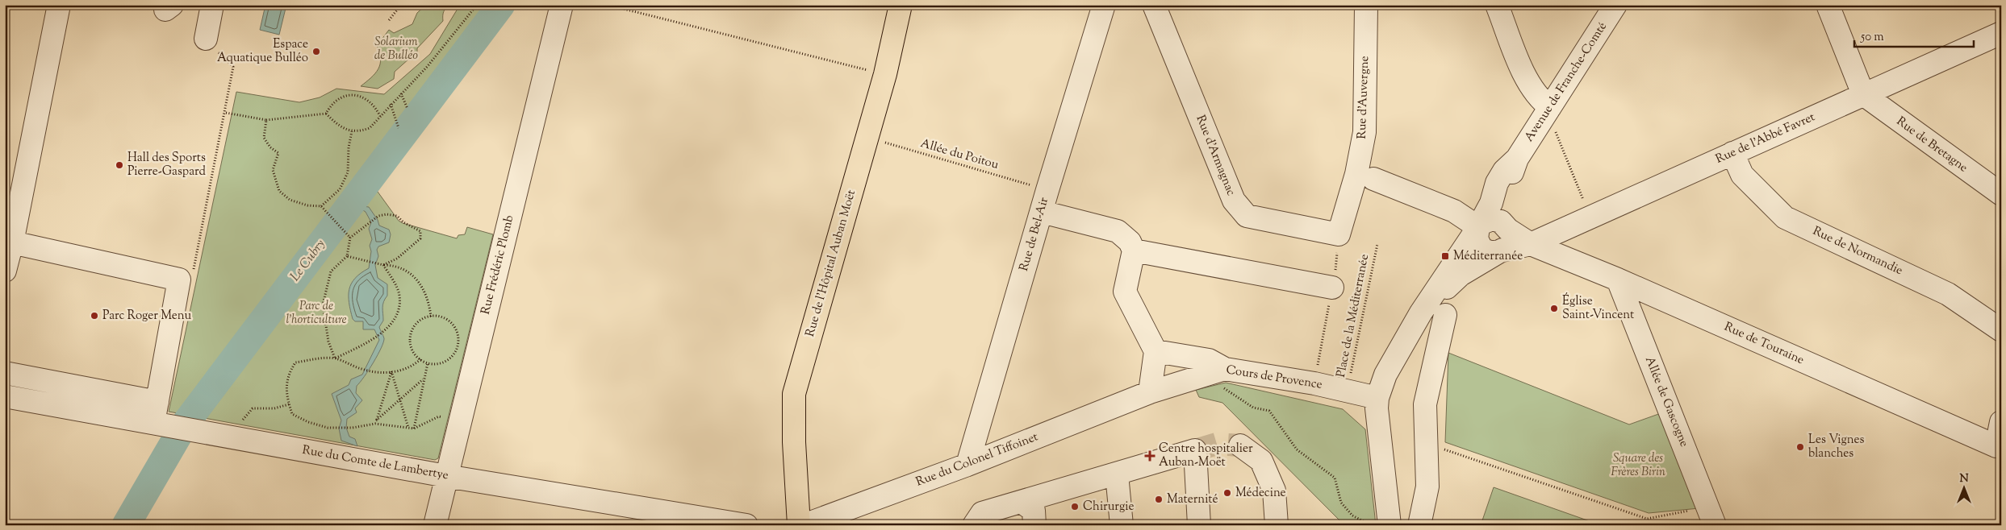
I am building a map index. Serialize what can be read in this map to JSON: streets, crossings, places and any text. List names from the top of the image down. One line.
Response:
{"streets":{"main road":["Rue de l'Hôpital Auban Moët"],"street":["Avenue de Franche-Comté","Rue d'Auvergne","Rue de l'Abbé Favret","Rue de Bretagne","Rue d'Armagnac","Rue de Bel-Air","Rue de Normandie","Rue Frédéric Plomb","Rue de Touraine","Cours de Provence","Allée de Gascogne","Rue du Colonel Tiffoinet","Rue du Comte de Lambertye"],"path":["Allée du Poitou","Place de la Méditerranée"]},"crossings":[["Avenue de Franche-Comté","Rue de Touraine"],["Avenue de Franche-Comté","Cours de Provence"],["Rue d'Auvergne","Rue d'Armagnac"],["Rue de l'Abbé Favret","Rue de Bretagne"],["Rue de l'Abbé Favret","Rue de Normandie"],["Rue de l'Abbé Favret","Rue de Touraine"],["Allée du Poitou","Rue de Bel-Air"],["Allée du Poitou","Rue de l'Hôpital Auban Moët"],["Rue de Bel-Air","Rue du Colonel Tiffoinet"],["Rue Frédéric Plomb","Rue du Comte de Lambertye"],["Place de la Méditerranée","Cours de Provence"],["Rue de Touraine","Allée de Gascogne"],["Cours de Provence","Rue du Colonel Tiffoinet"]],"water":["Le Cubry"],"parks":["Solarium de Bulléo","Parc de l'horticulture","Square des Frères Birin"],"places":{"other":["Espace Aquatique Bulléo","Hall des Sports Pierre-Gaspard","Église Saint-Vincent","Parc Roger Menu","Les Vignes blanches","Médecine","Maternité","Chirurgie"],"transit":["Méditerranée"],"health":["Centre hospitalier Auban-Moët"]},"scale_bar":"50 m","north":"top"}
